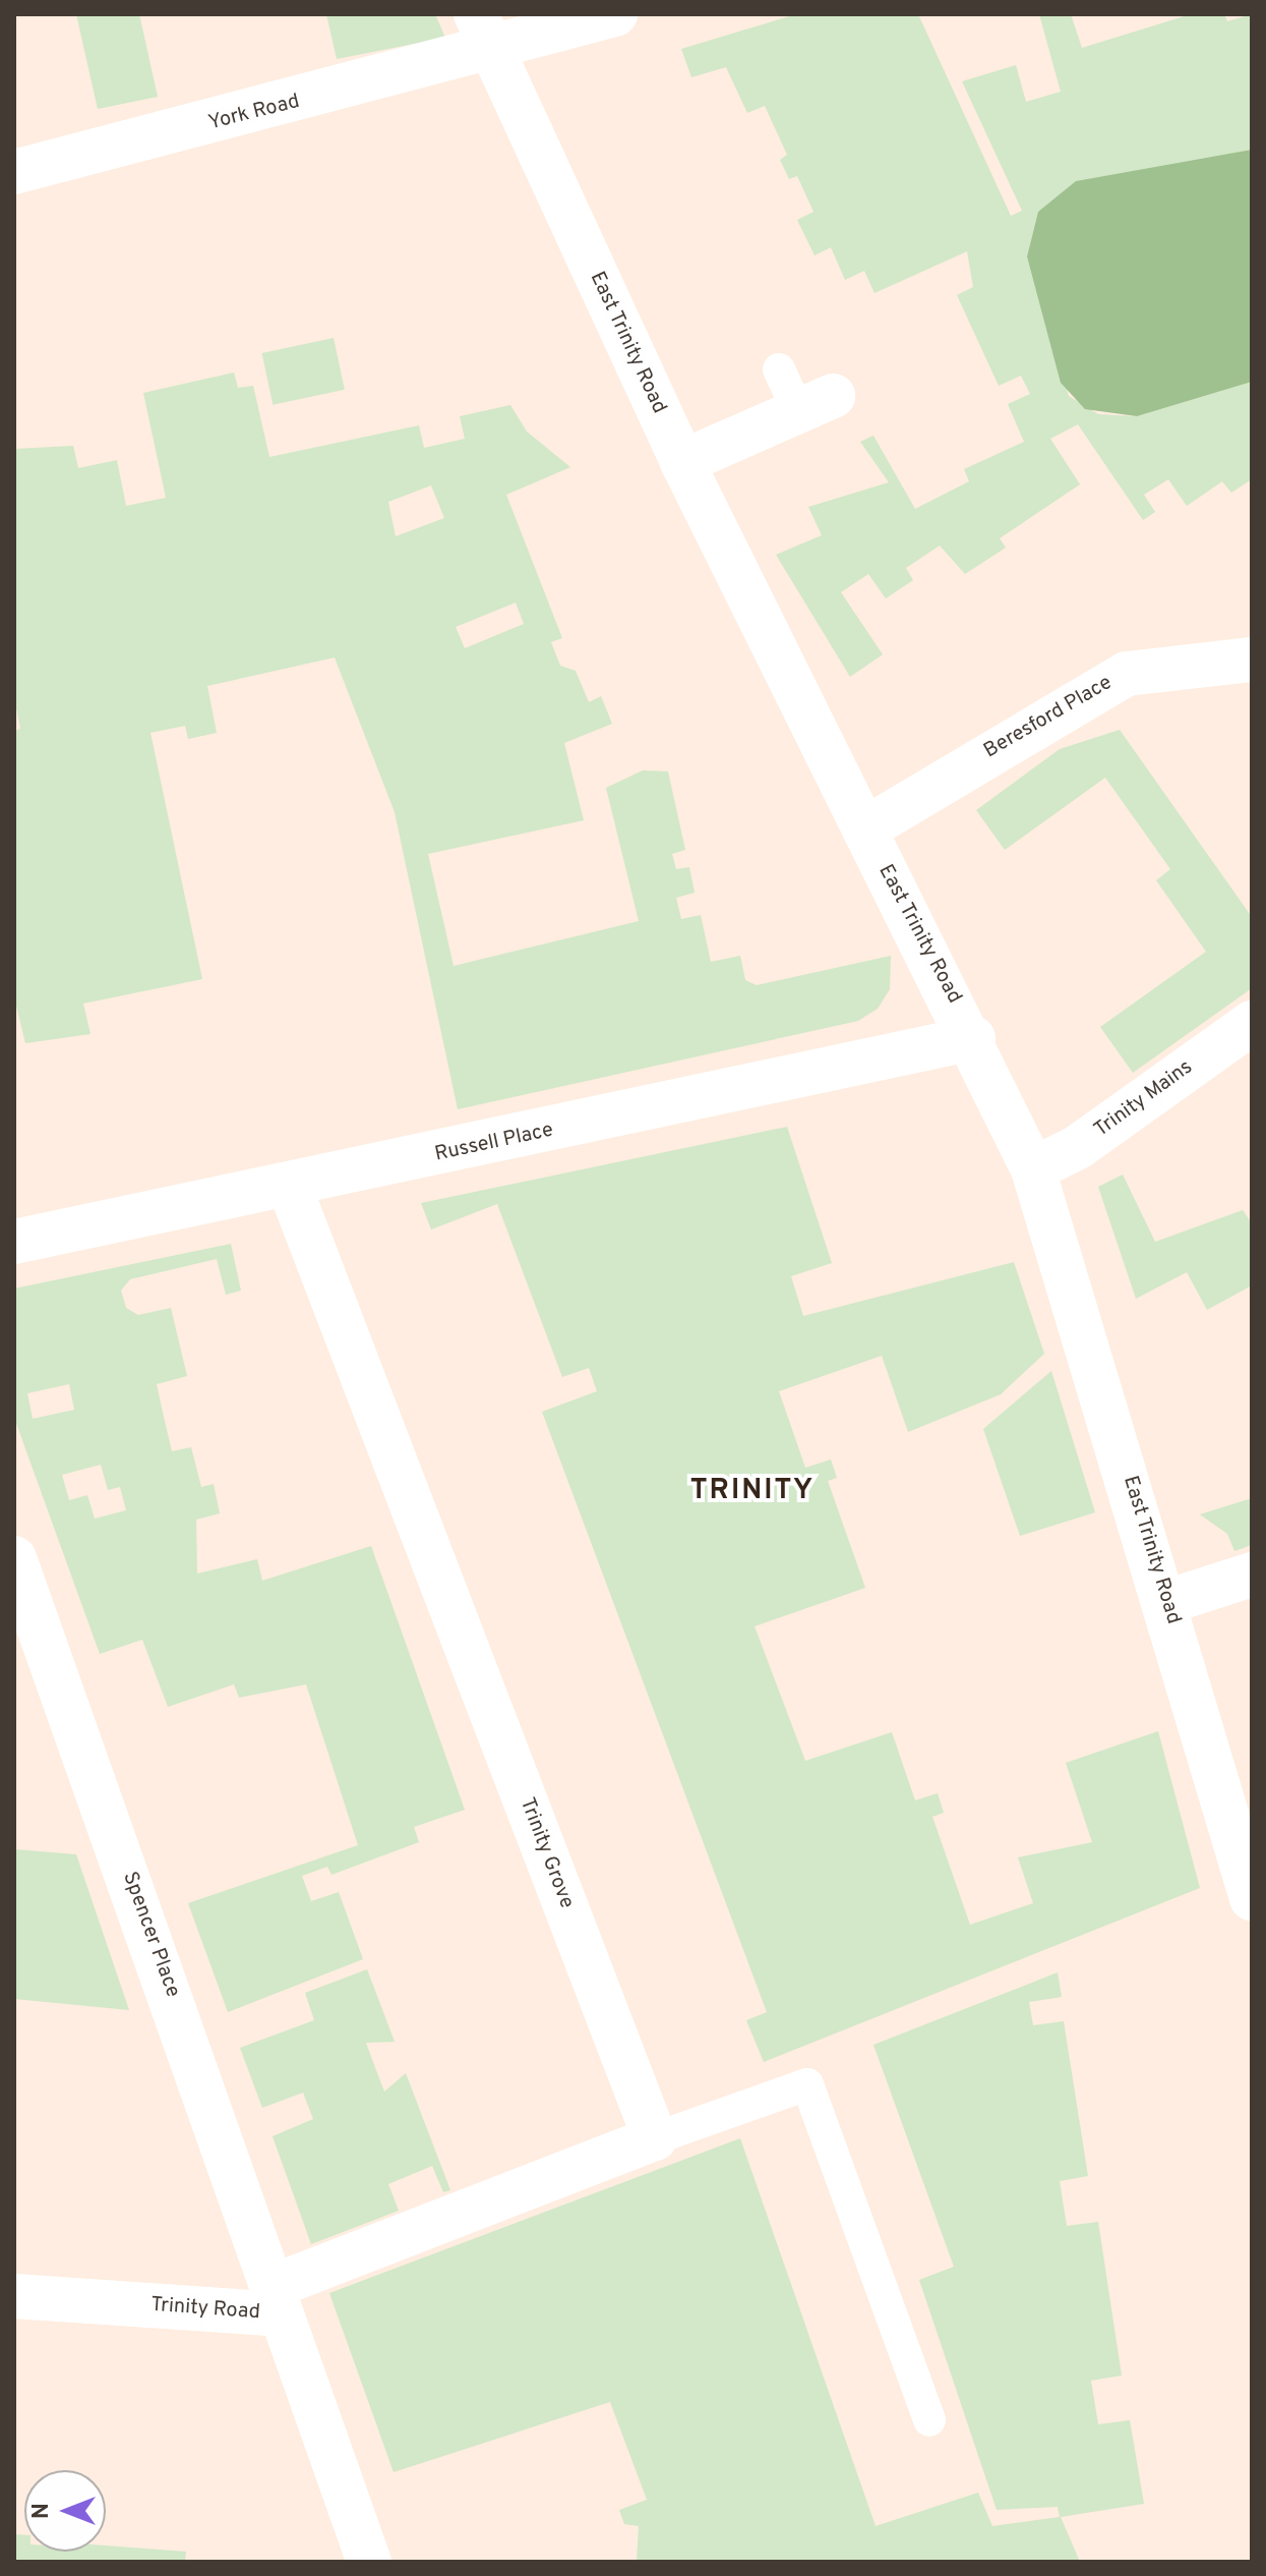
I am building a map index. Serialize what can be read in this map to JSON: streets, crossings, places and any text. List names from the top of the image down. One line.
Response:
{"streets":{"street":["York Road","East Trinity Road","Beresford Place","Trinity Mains","Russell Place","Trinity Grove","Spencer Place","Trinity Road"]},"crossings":[["York Road","East Trinity Road"],["East Trinity Road","Beresford Place"],["East Trinity Road","Trinity Mains"],["East Trinity Road","Russell Place"],["Russell Place","Trinity Grove"],["Spencer Place","Trinity Road"]],"districts":["TRINITY"],"north":"left"}
